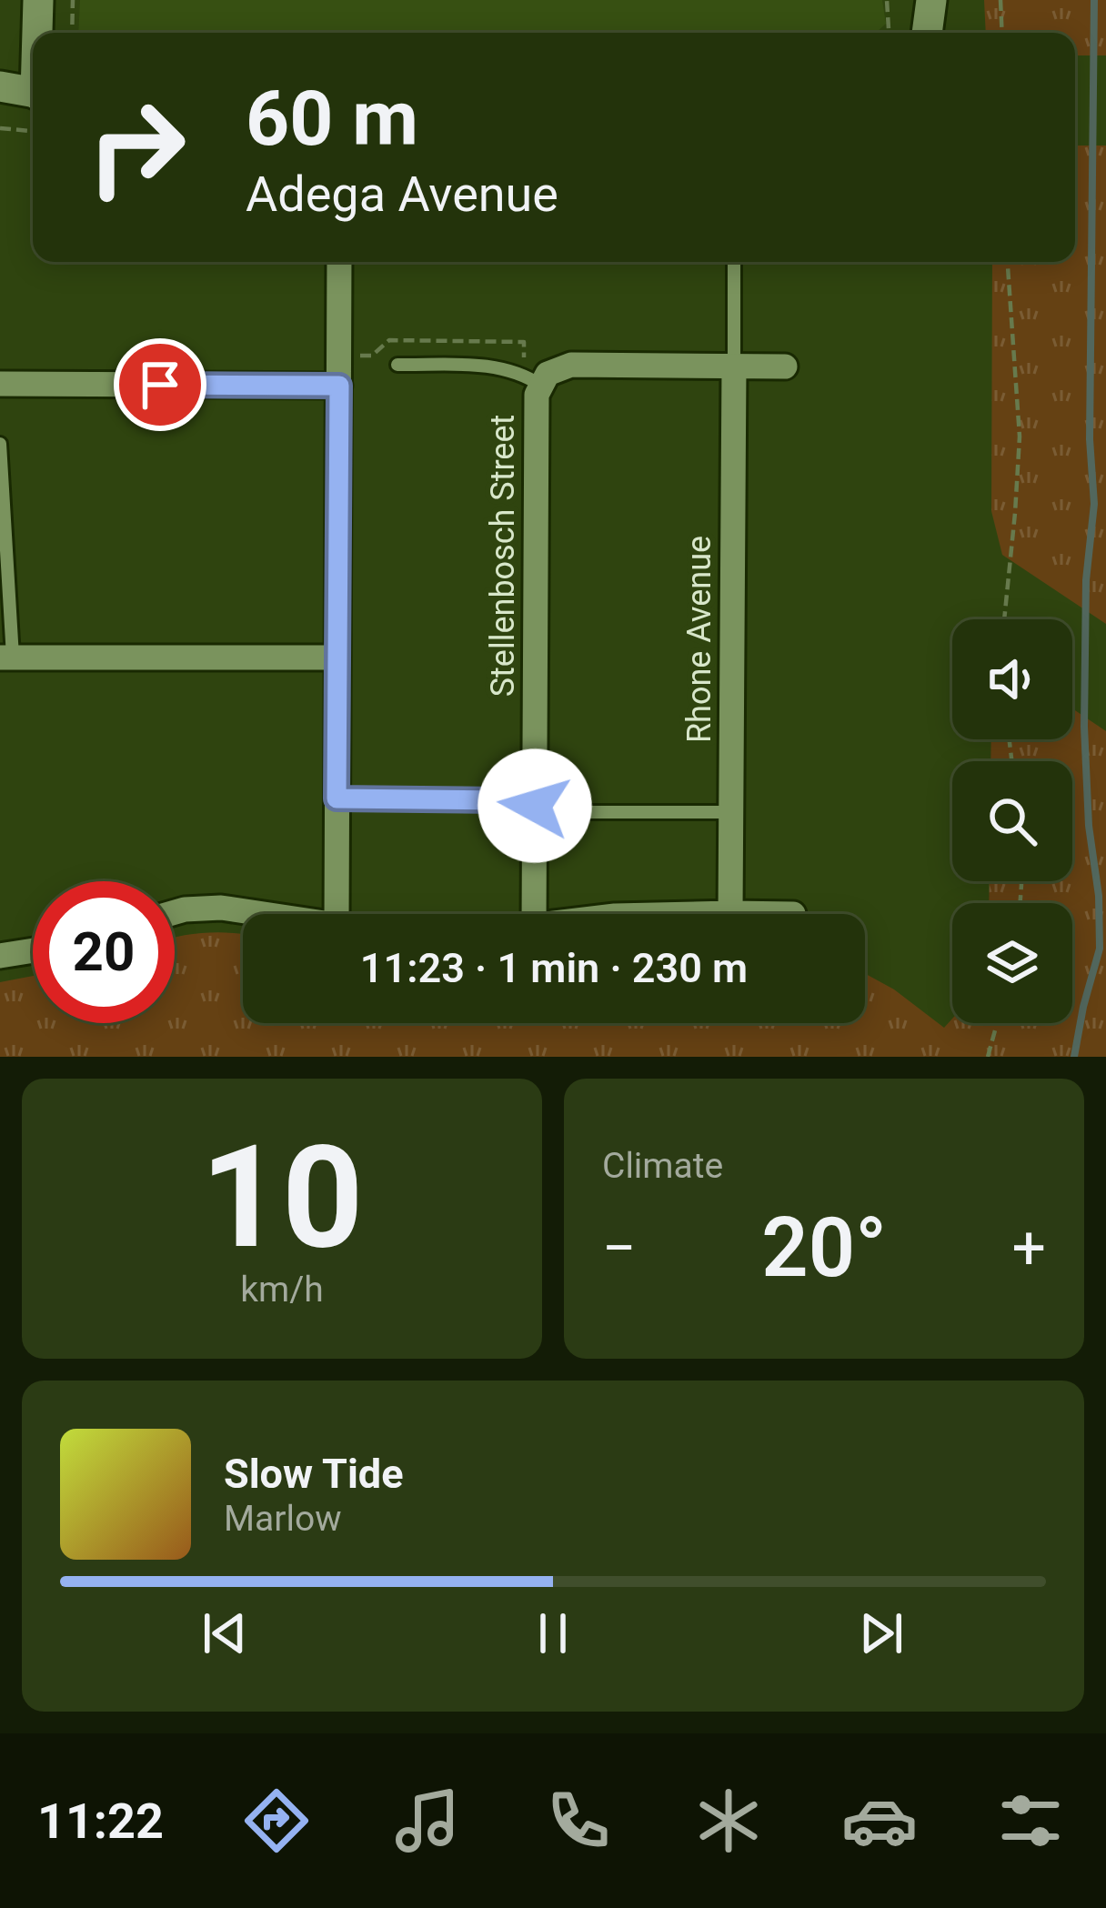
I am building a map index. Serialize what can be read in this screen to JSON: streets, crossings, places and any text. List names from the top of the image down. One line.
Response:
{"streets":{"street":["Stellenbosch Street","Rhone Avenue"]},"crossings":[["Stellenbosch Street","Rhone Avenue"]],"page":{"turn":["60 m","Adega Avenue"],"limit":"20","trip":"11:23 · 1 min · 230 m","tile":[["10","km/h"],"Climate"],"heat":["−","20°","+"],"song":["Slow Tide","Marlow"],"tabs":"11:22"}}
